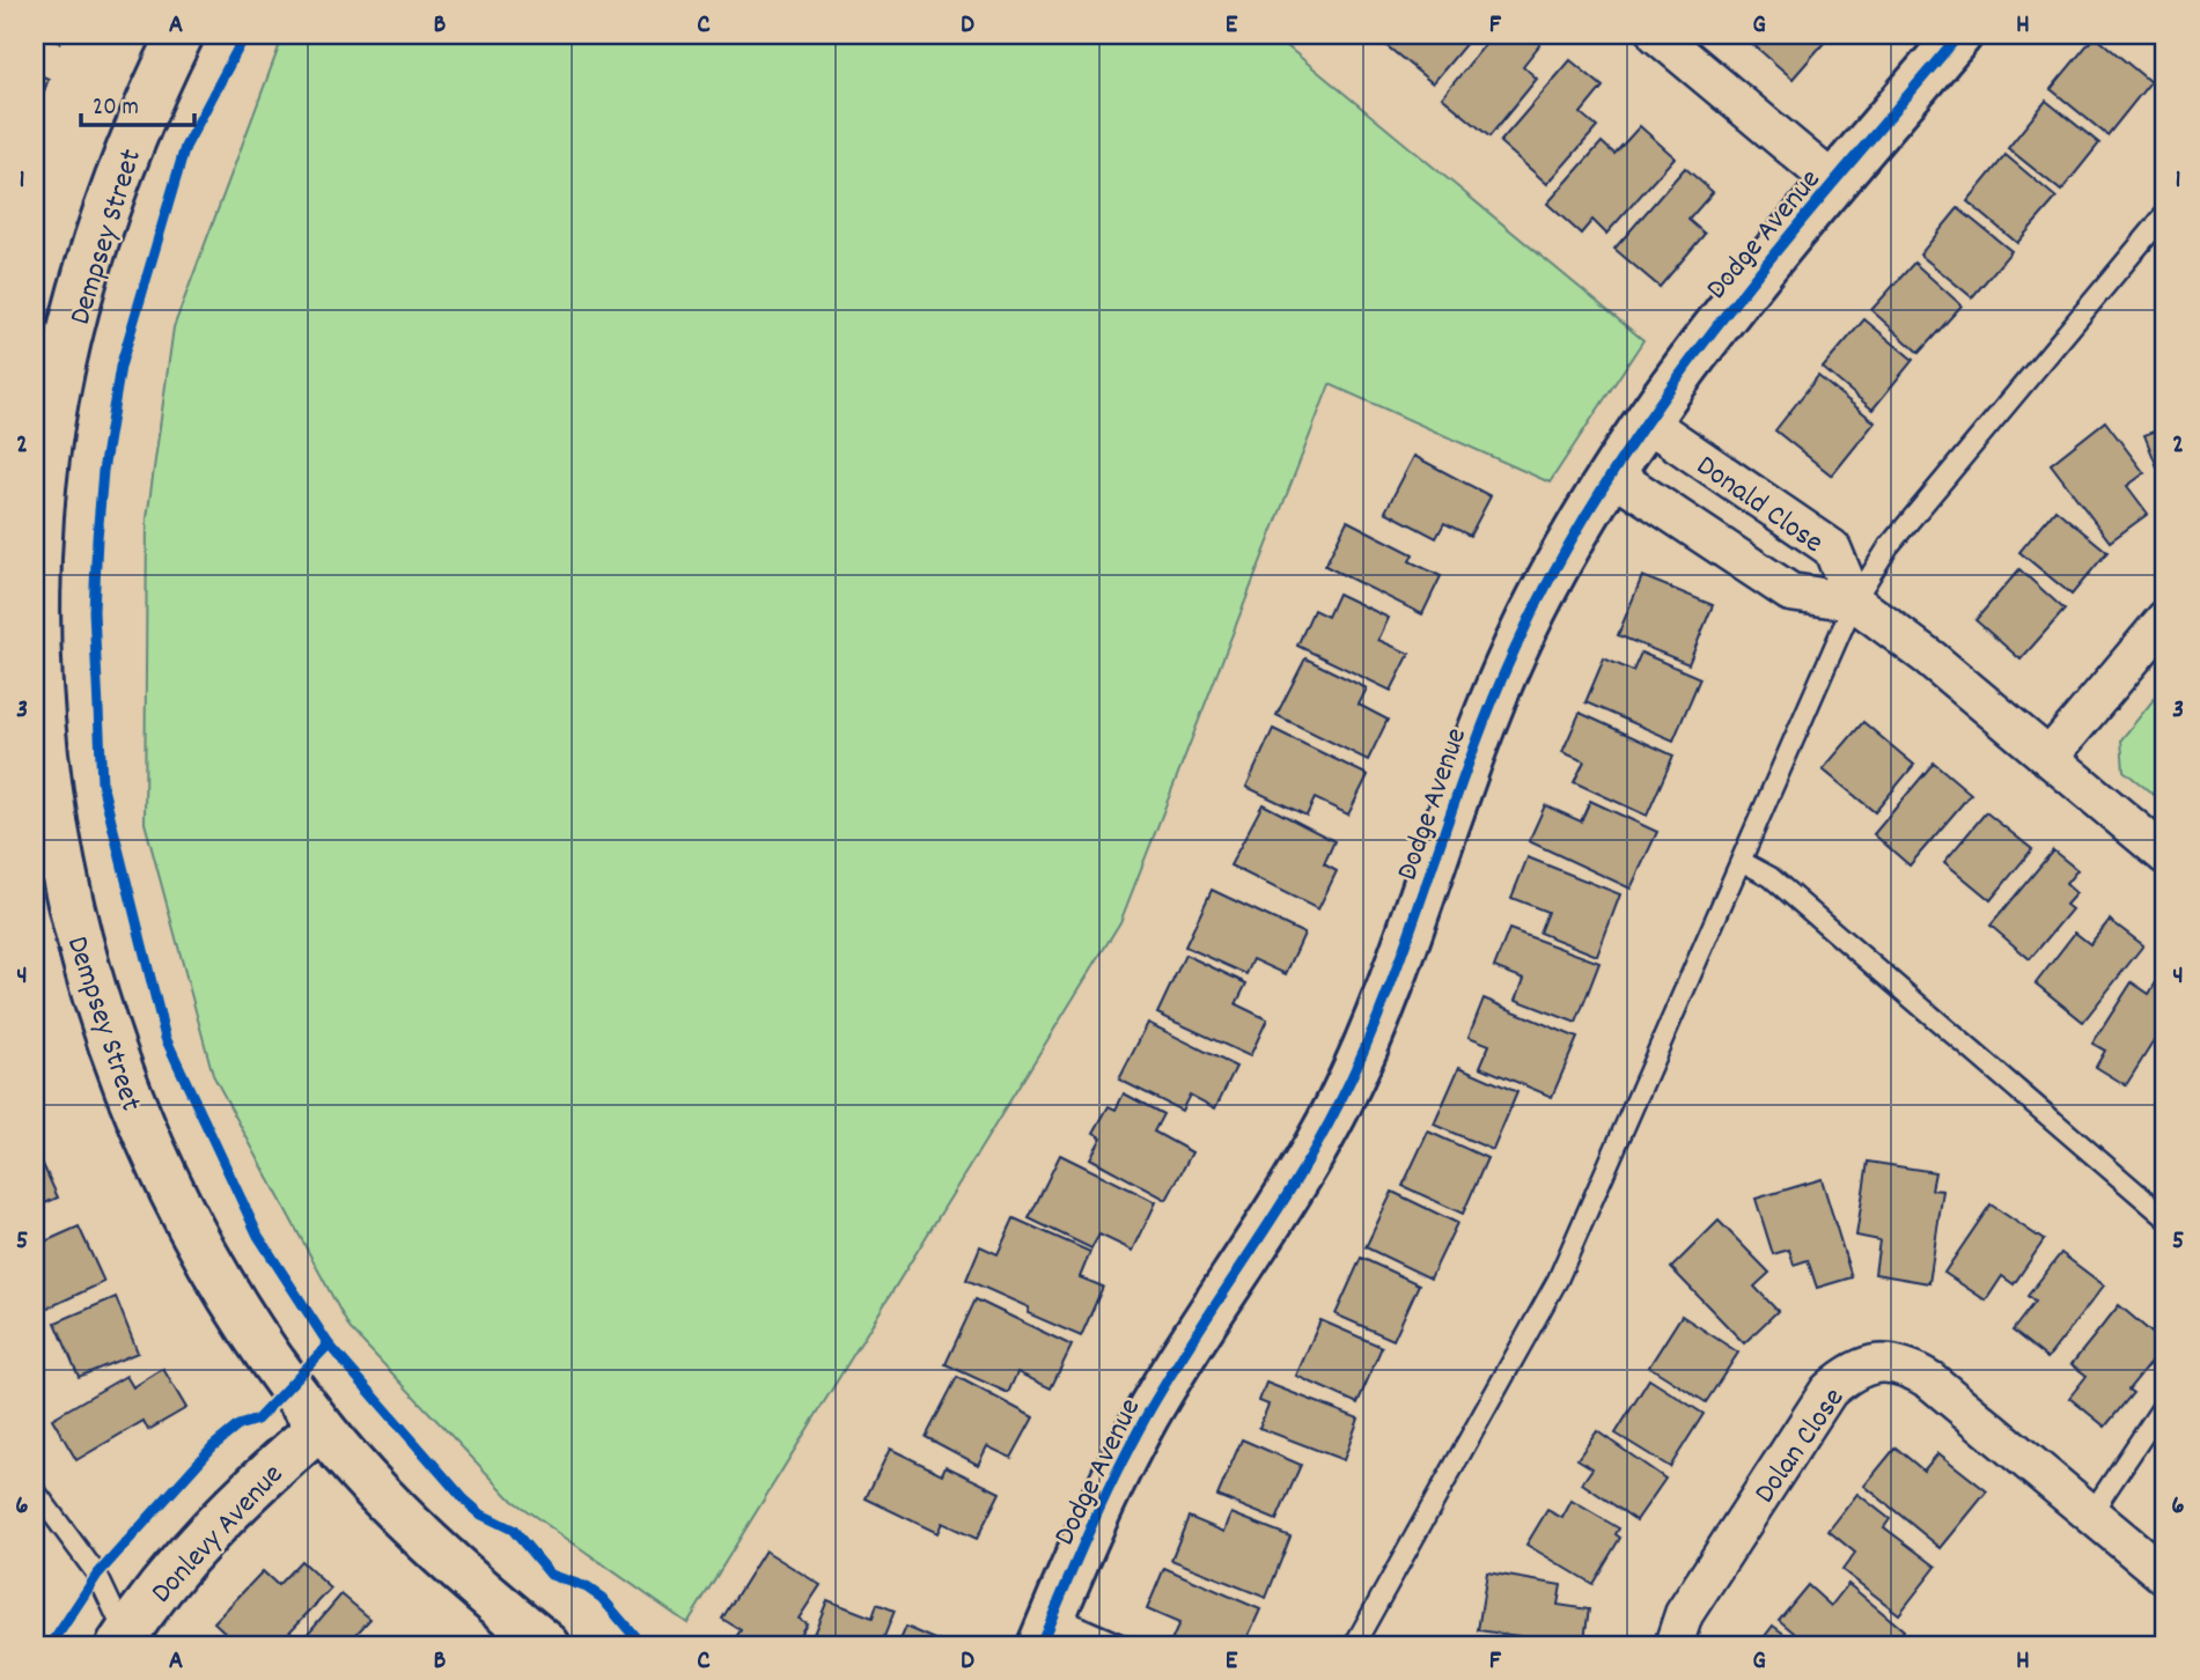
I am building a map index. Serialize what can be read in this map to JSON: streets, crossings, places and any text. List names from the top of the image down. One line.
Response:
{"streets":{"street":["Dodge Avenue","Dempsey Street","Donald Close","Dolan Close","Donlevy Avenue"]},"crossings":[["Dodge Avenue","Donald Close"],["Dempsey Street","Donlevy Avenue"]],"scale_bar":"20 m","grid":{"columns":["A","B","C","D","E","F","G","H"],"rows":["1","2","3","4","5","6"]}}
